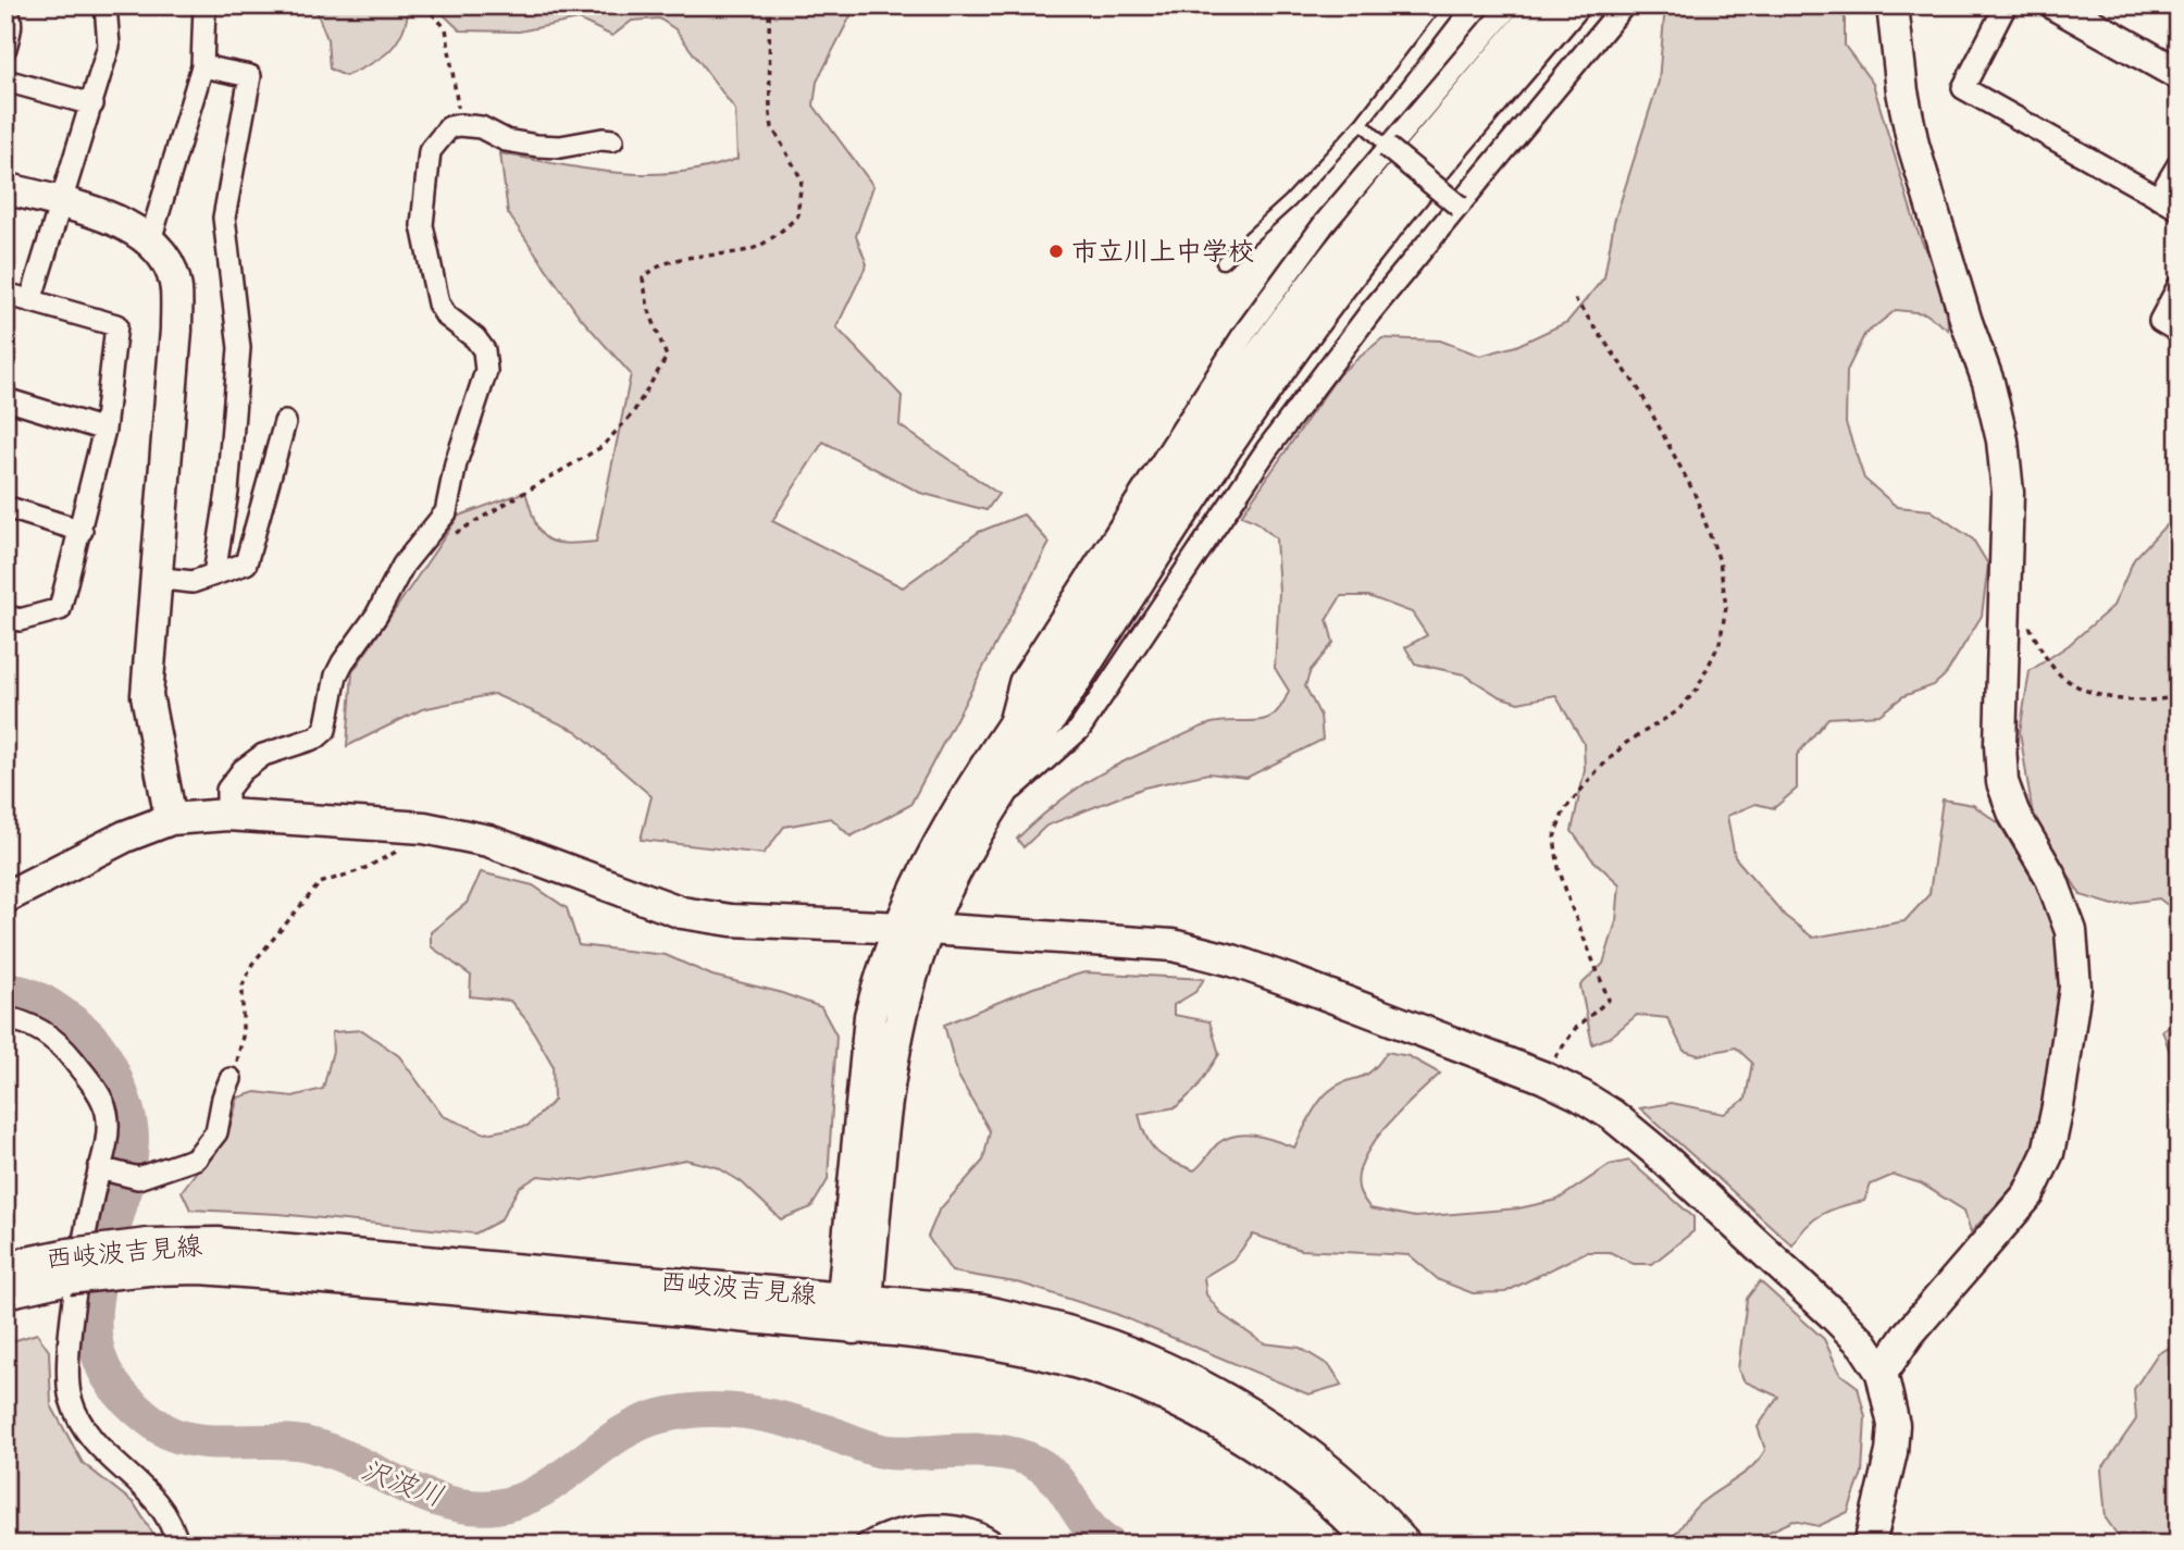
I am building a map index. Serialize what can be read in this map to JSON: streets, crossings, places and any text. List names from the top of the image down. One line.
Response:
{"streets":{"street":["西岐波吉見線"]},"water":["沢波川"],"places":["市立川上中学校"]}
